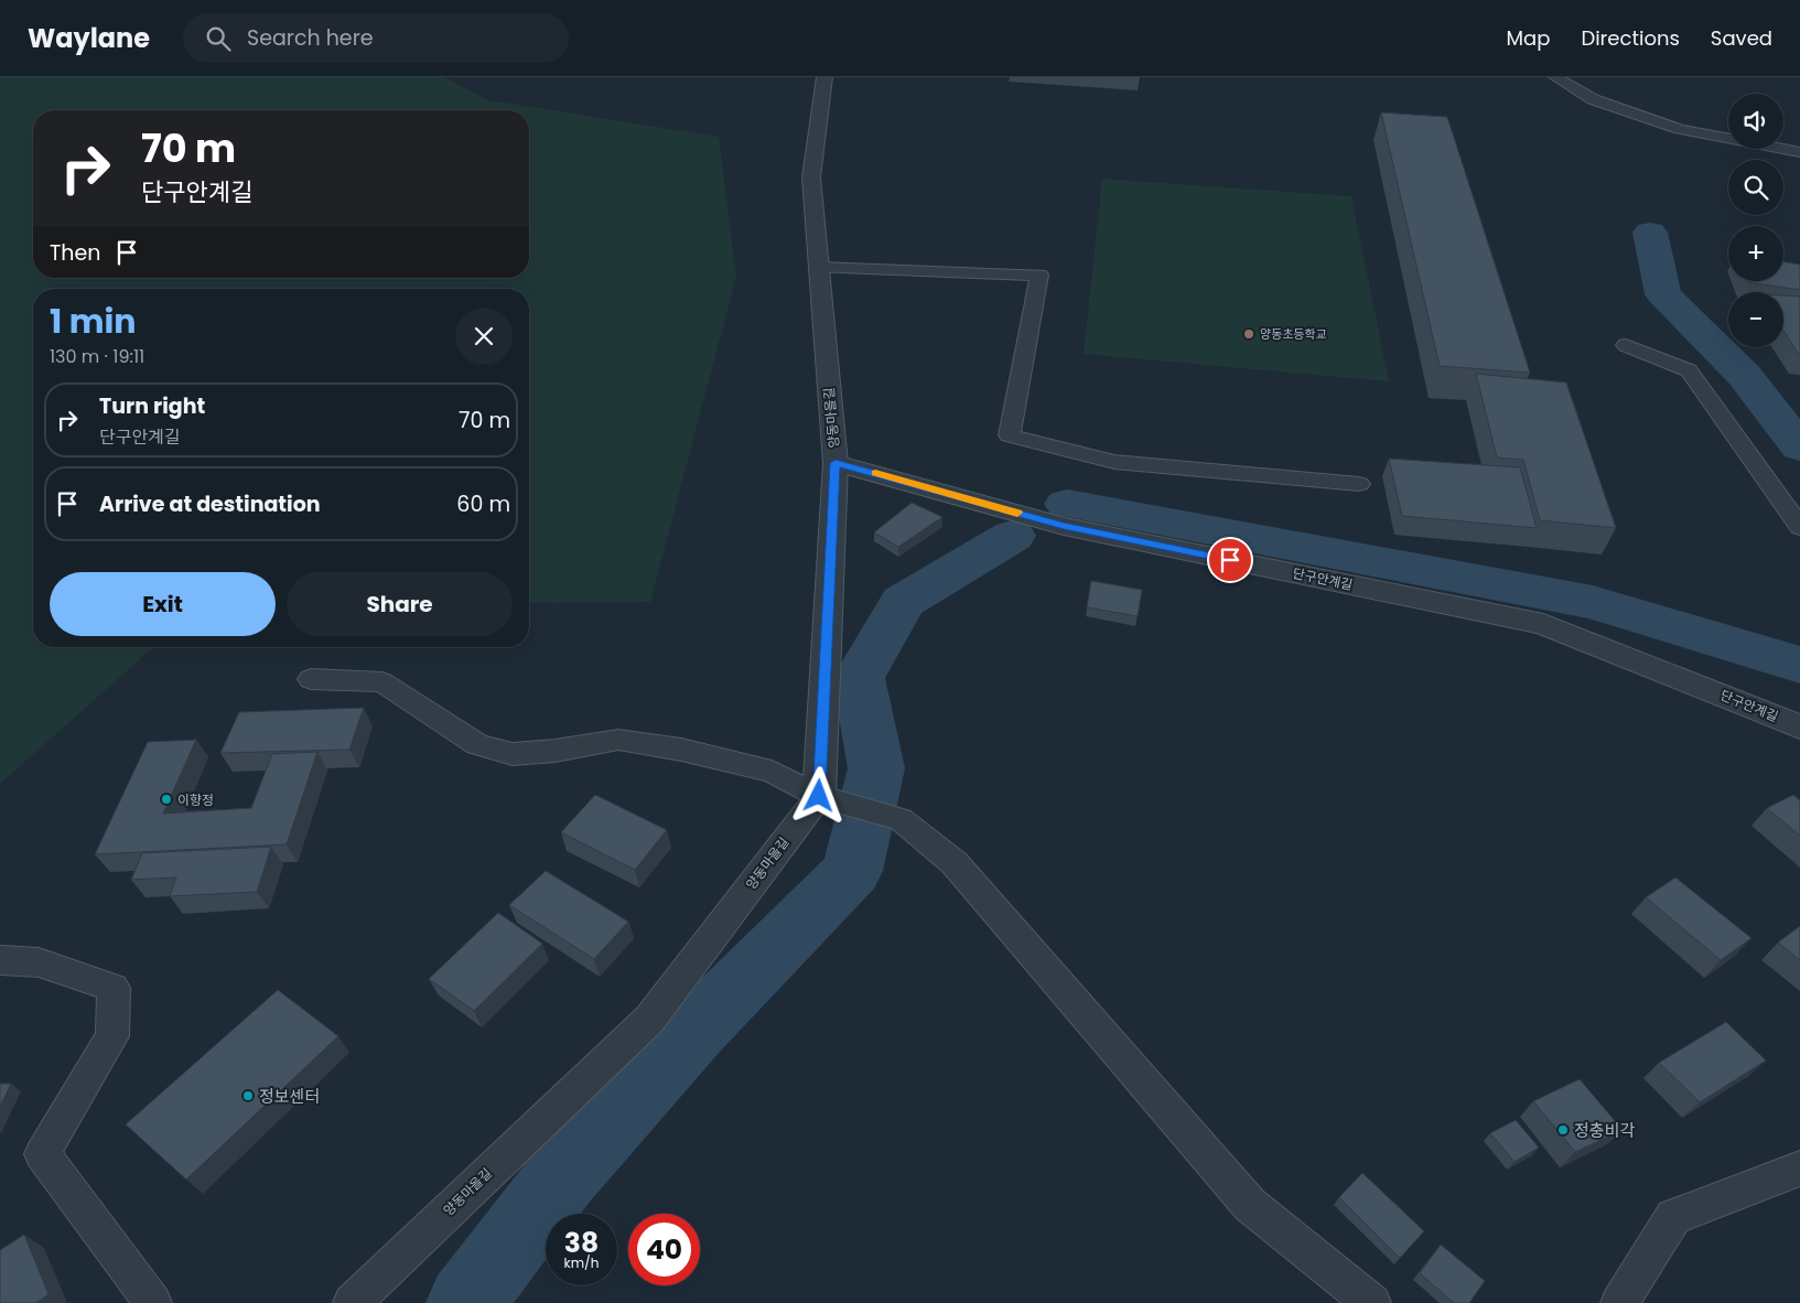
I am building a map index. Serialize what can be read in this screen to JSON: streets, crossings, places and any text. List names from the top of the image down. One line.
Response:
{"streets":{"street":["양동마을길","단구안계길"]},"crossings":[["양동마을길","단구안계길"]],"places":["양동초등학교","이향정","정보센터","정충비각"],"page":{"header":"Waylane","search":"Search here","nav":["Map","Directions","Saved"],"map_buttons":["+","−"],"turn":["70 m","단구안계길"],"then":"Then","heading":["1 min","130 m · 19:11"],"list":[{"name":"Turn right","note":"단구안계길","value":"70 m"},{"name":"Arrive at destination","value":"60 m"}],"buttons":["Exit","Share"],"speed":"38 km/h","limit":"40"}}
